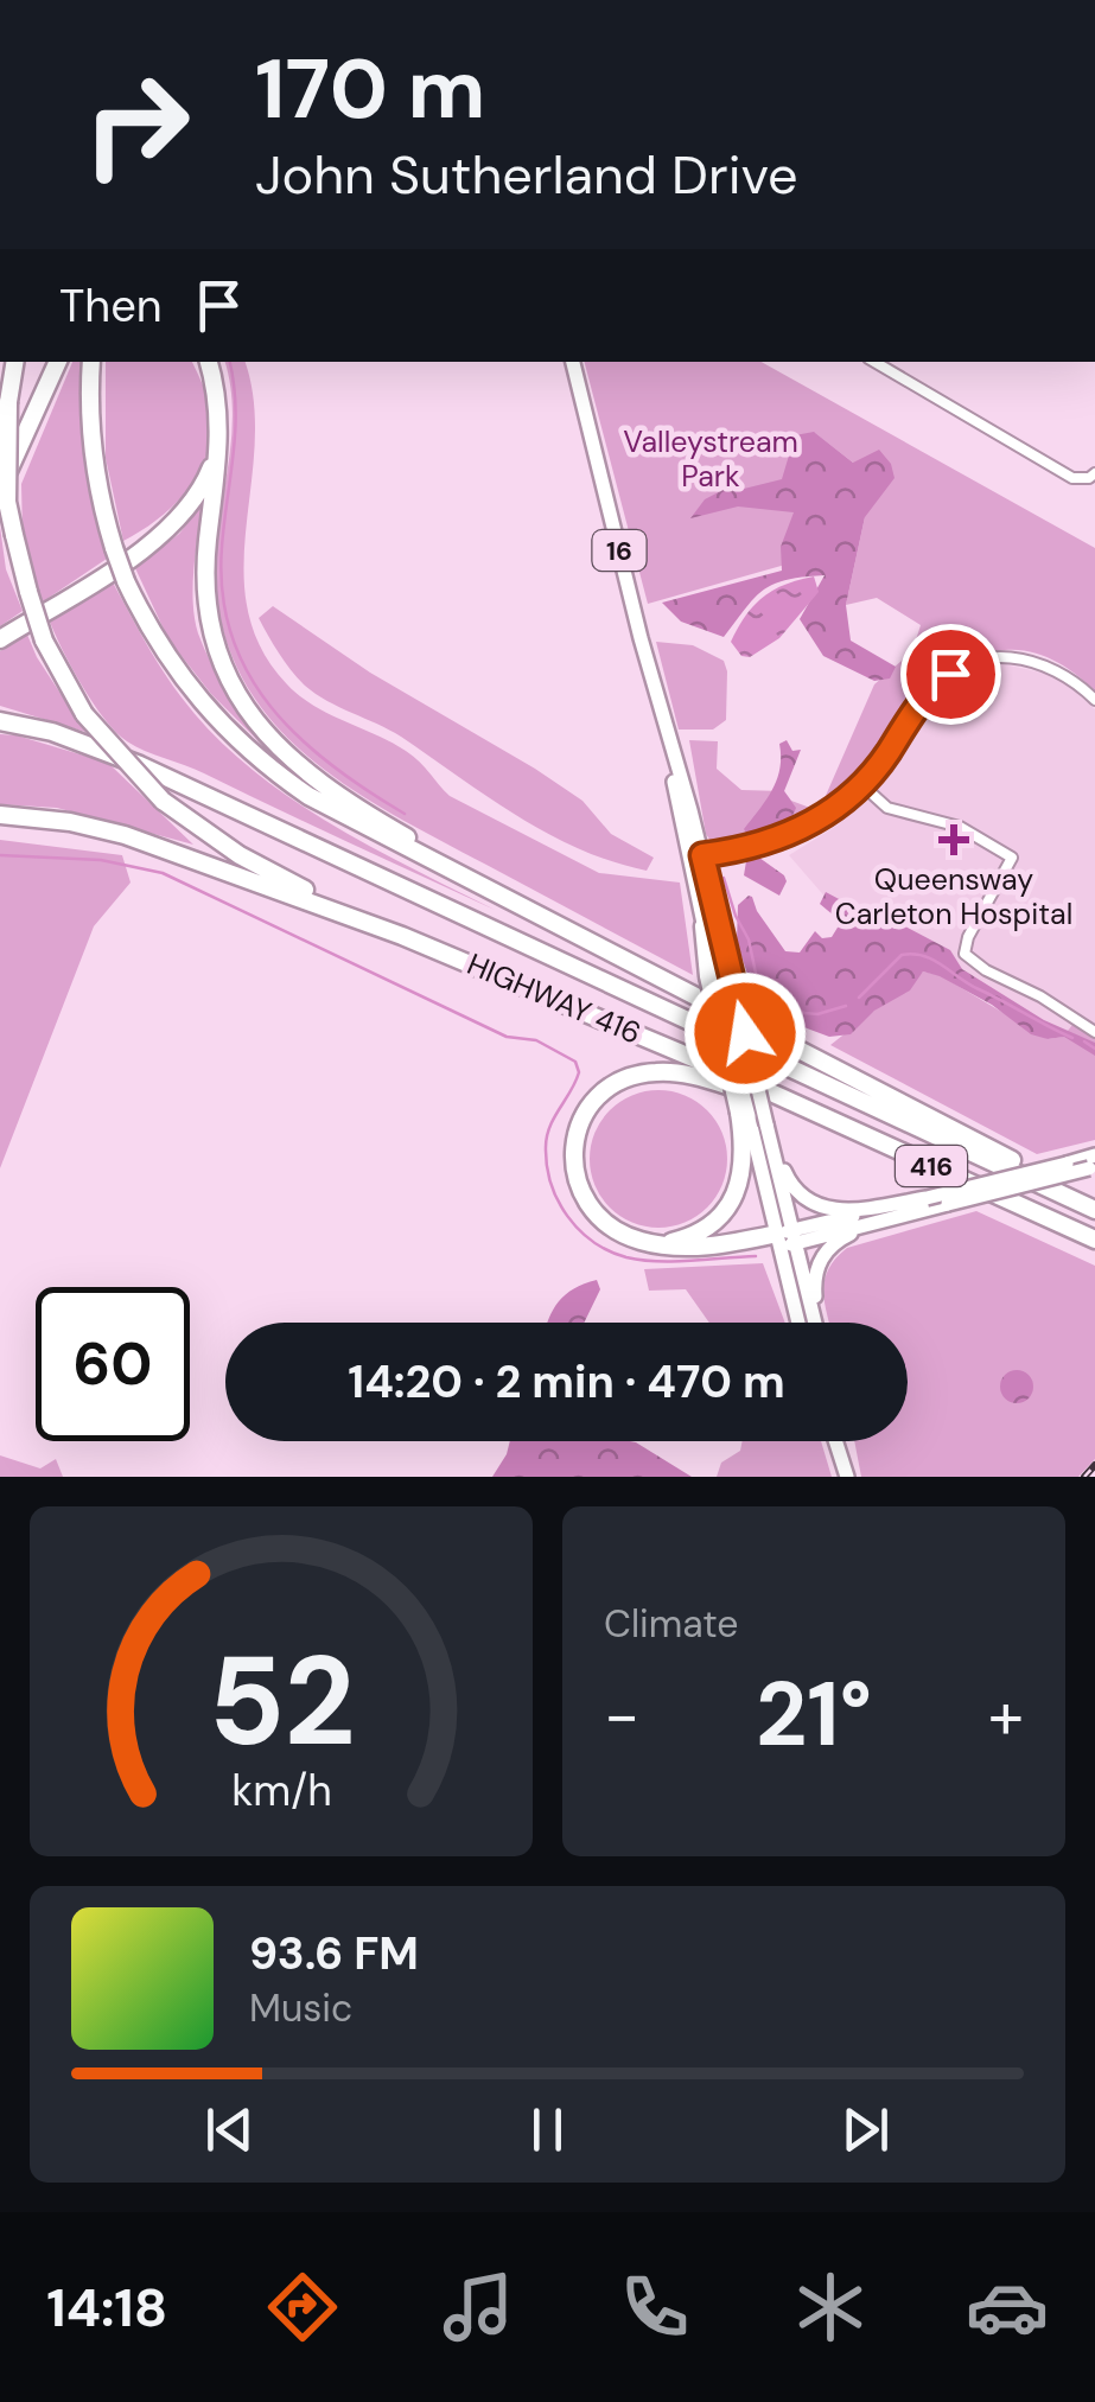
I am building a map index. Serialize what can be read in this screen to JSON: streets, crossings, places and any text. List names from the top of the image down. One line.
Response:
{"streets":{"highway":["HIGHWAY 416","416"],"main road":["16"]},"parks":["Valleystream Park"],"places":{"health":["Queensway Carleton Hospital"]},"page":{"turn":["170 m","John Sutherland Drive"],"then":"Then","limit":"60","trip":"14:20 · 2 min · 470 m","tile":"Climate","heat":["−","21°","+"],"song":["93.6 FM","Music"],"tabs":"14:18","gauge":["52","km/h"]}}
